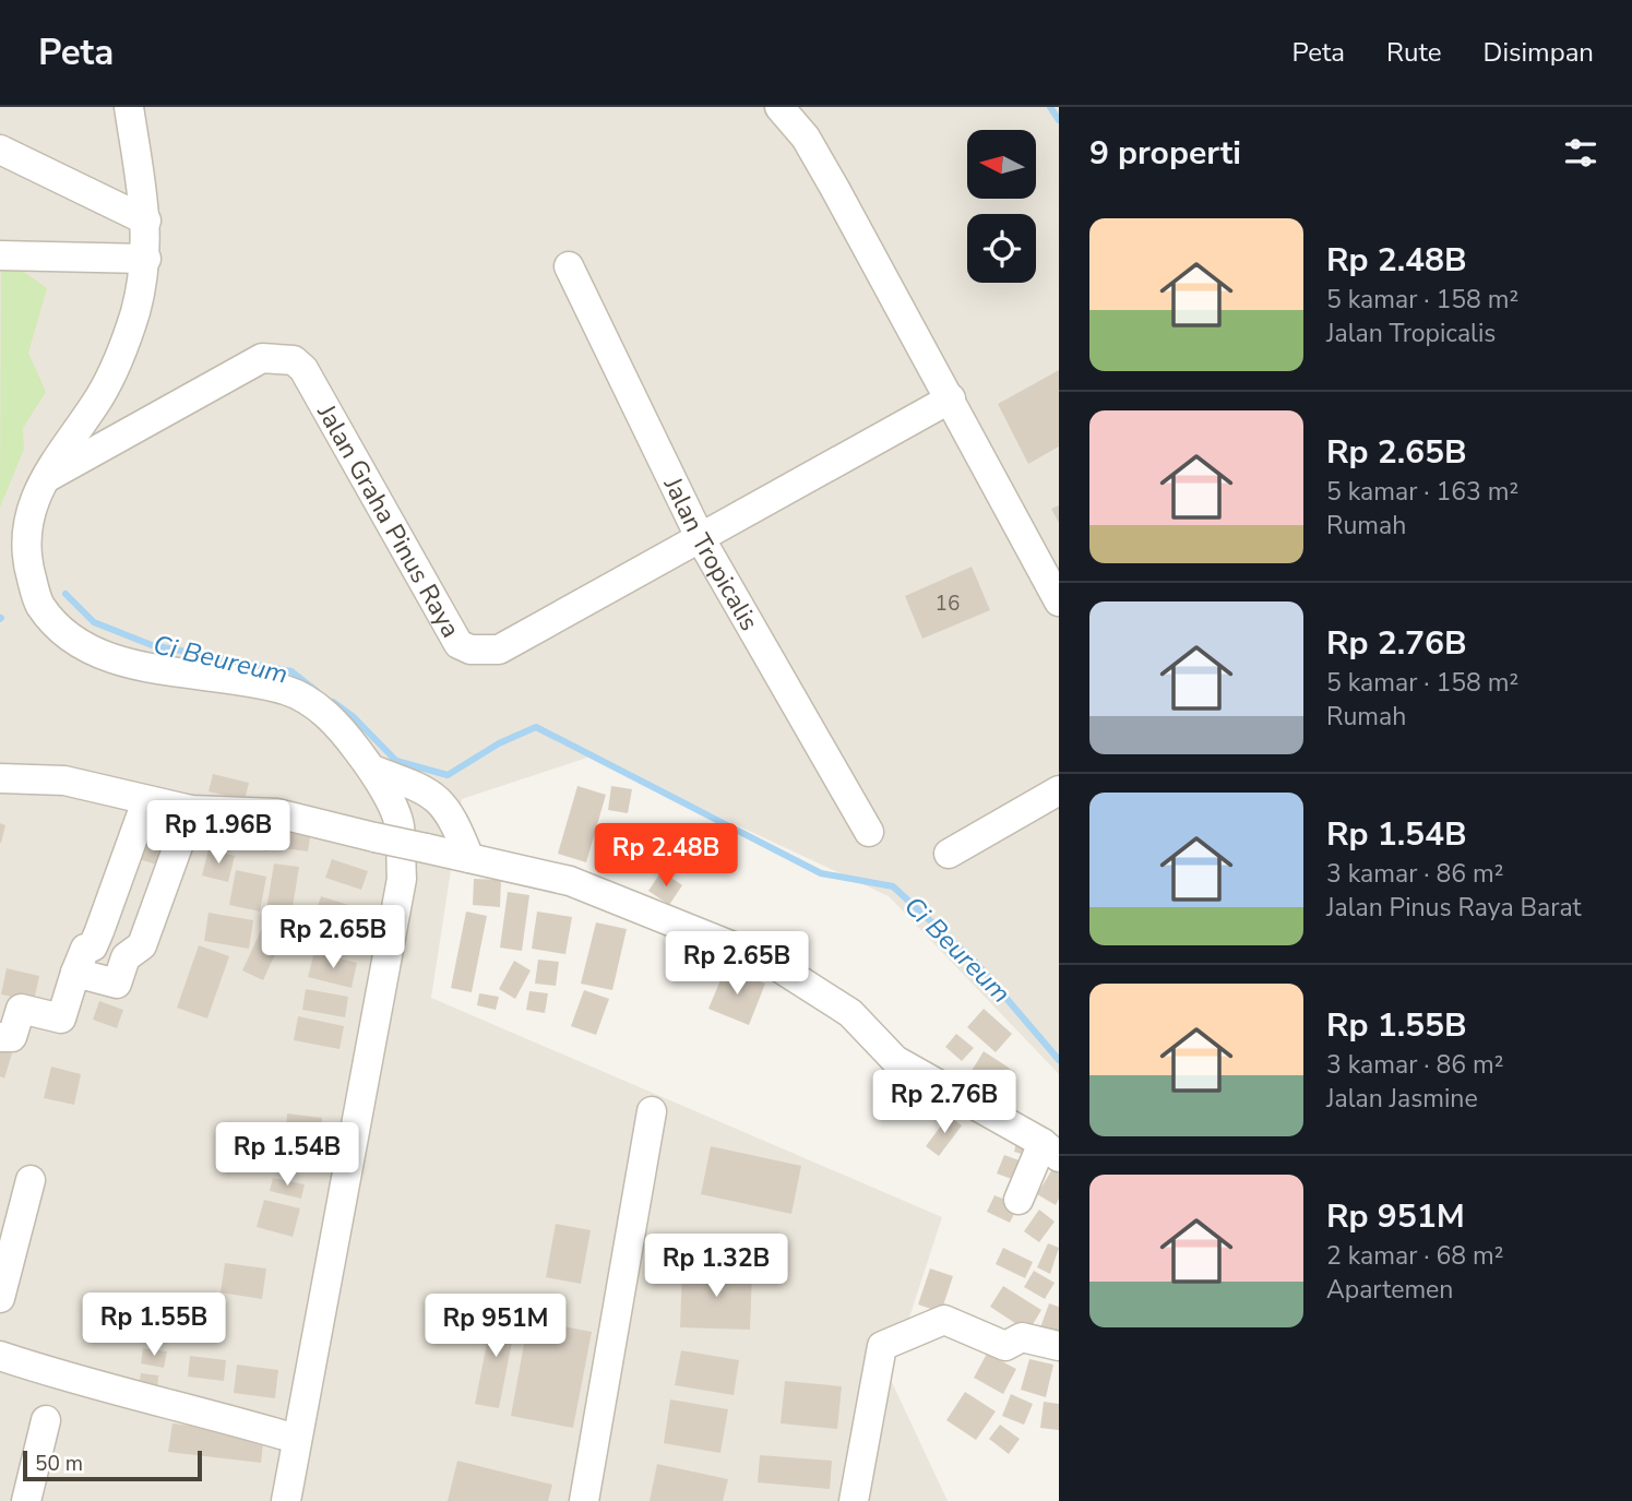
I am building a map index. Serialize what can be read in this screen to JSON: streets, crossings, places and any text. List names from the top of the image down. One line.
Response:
{"streets":{"street":["Jalan Graha Pinus Raya","Jalan Tropicalis"]},"crossings":[["Jalan Graha Pinus Raya","Jalan Tropicalis"]],"water":["Ci Beureum"],"house_numbers":["16"],"scale_bar":"50 m","north":"left","page":{"header":"Peta","nav":["Peta","Rute","Disimpan"],"heading":"9 properti","list":[{"name":"Rp 2.48B","note":"5 kamar · 158 m² · Jalan Tropicalis"},{"name":"Rp 2.65B","note":"5 kamar · 163 m² · Rumah"},{"name":"Rp 2.76B","note":"5 kamar · 158 m² · Rumah"},{"name":"Rp 1.54B","note":"3 kamar · 86 m² · Jalan Pinus Raya Barat"},{"name":"Rp 1.55B","note":"3 kamar · 86 m² · Jalan Jasmine"},{"name":"Rp 951M","note":"2 kamar · 68 m² · Apartemen"}],"price":["Rp 1.96B","Rp 2.48B","Rp 2.65B","Rp 2.65B","Rp 2.76B","Rp 1.54B","Rp 1.32B","Rp 1.55B","Rp 951M"],"scale":"50 m"}}
